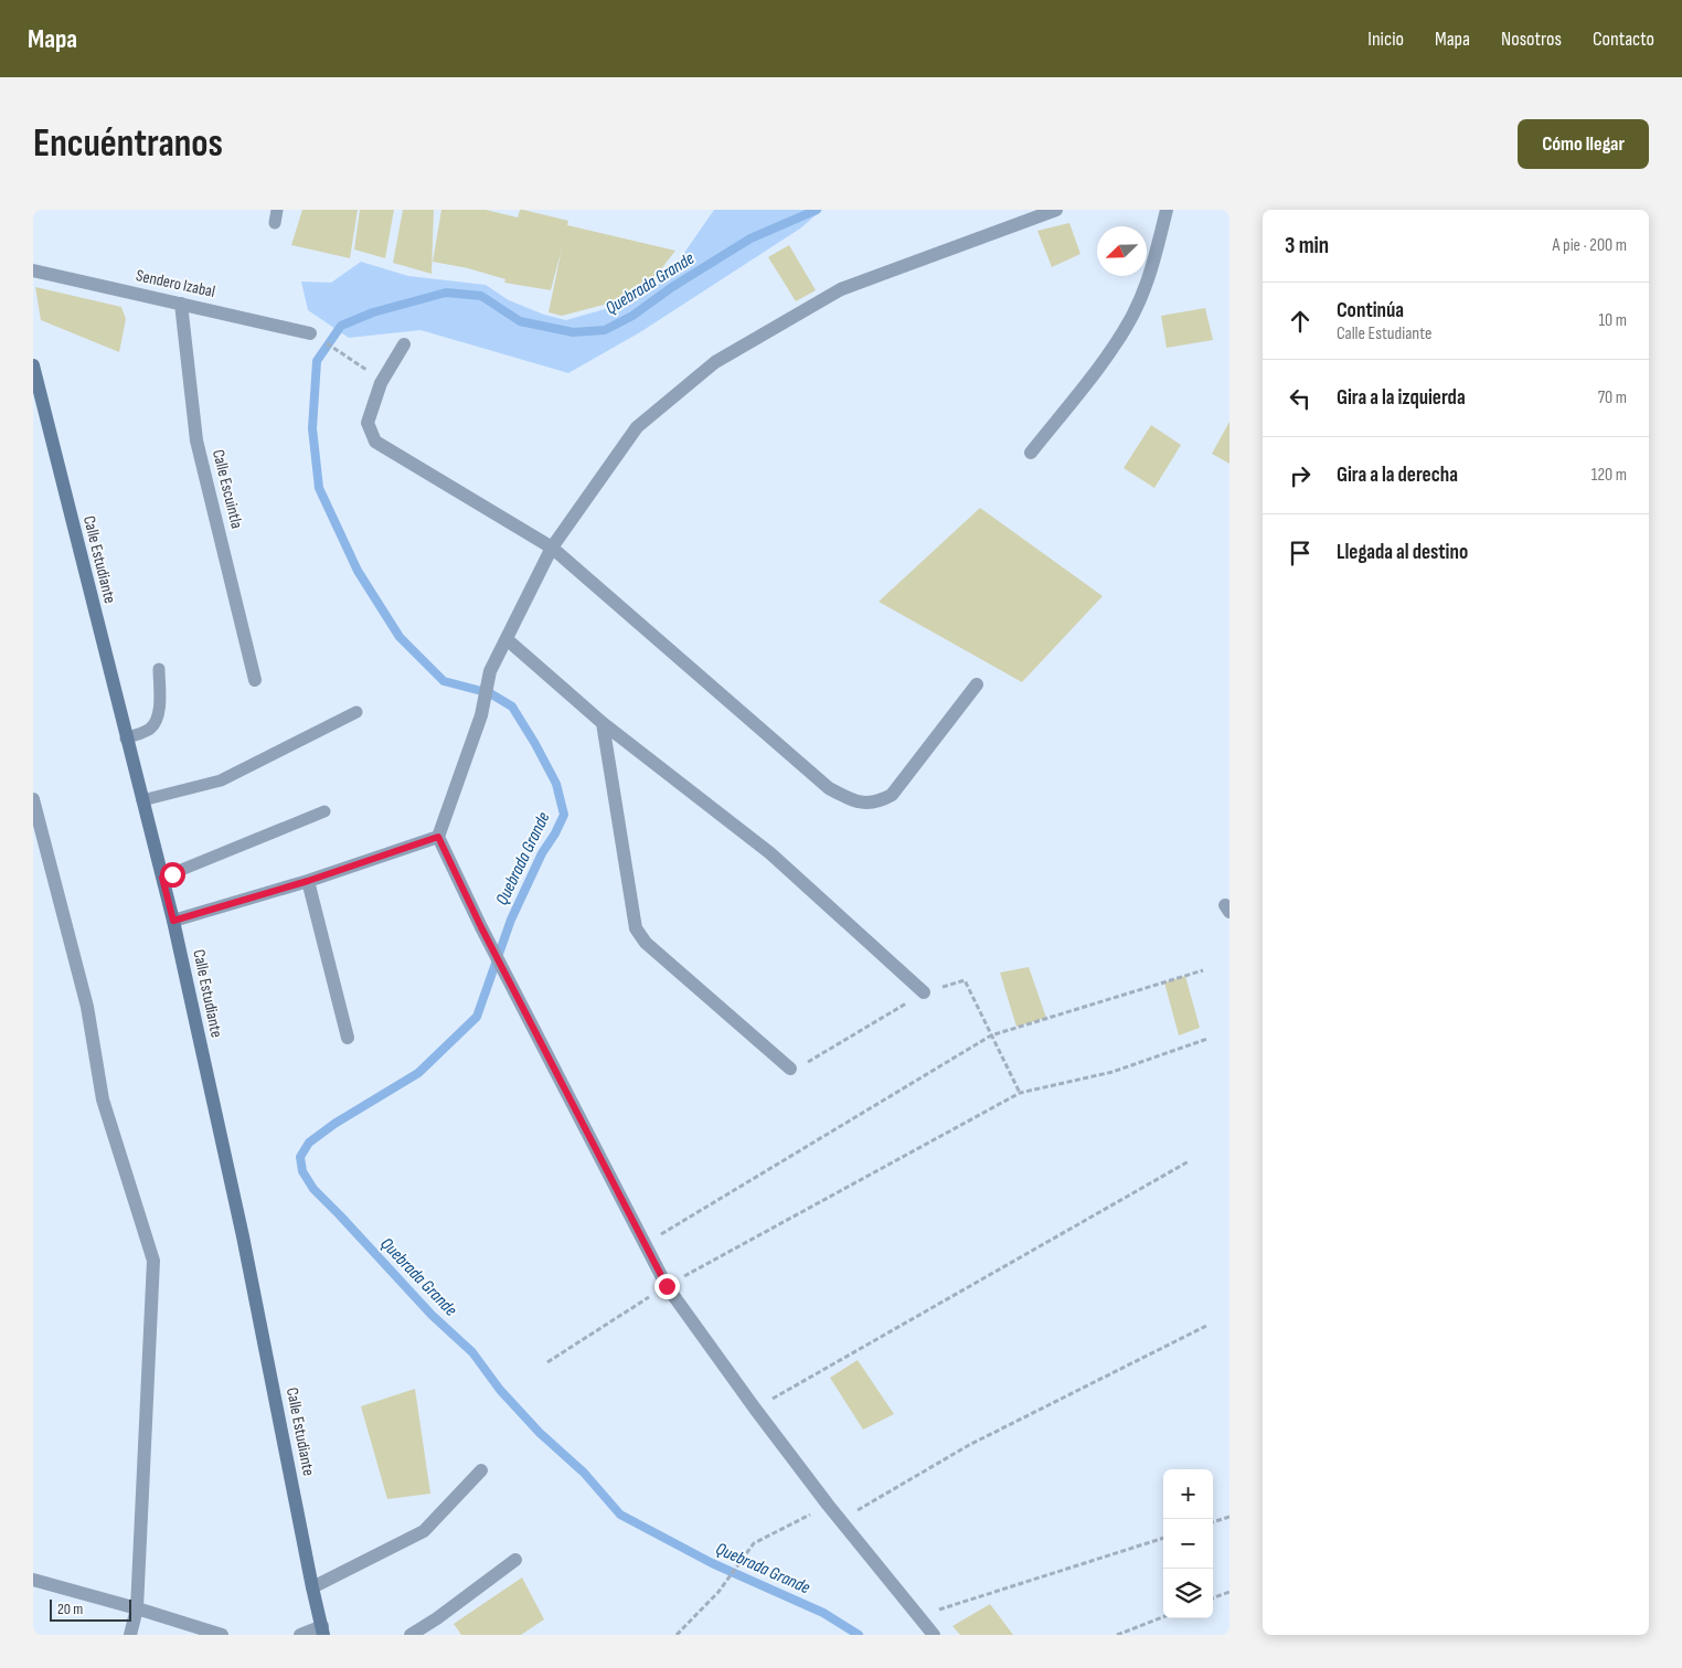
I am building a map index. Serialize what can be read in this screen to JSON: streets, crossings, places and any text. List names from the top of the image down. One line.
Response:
{"streets":{"street":["Sendero Izabal","Calle Escuintla","Calle Estudiante"]},"crossings":[["Sendero Izabal","Calle Escuintla"]],"water":["Quebrada Grande"],"scale_bar":"20 m","north":"bottom left","page":{"header":"Mapa","nav":["Inicio","Mapa","Nosotros","Contacto"],"buttons":"Cómo llegar","title":"Encuéntranos","heading":["3 min","A pie · 200 m"],"list":[["Continúa","Calle Estudiante","10 m"],["Gira a la izquierda","70 m"],["Gira a la derecha","120 m"],"Llegada al destino"],"map_buttons":["+","−"],"scale":"20 m"}}
